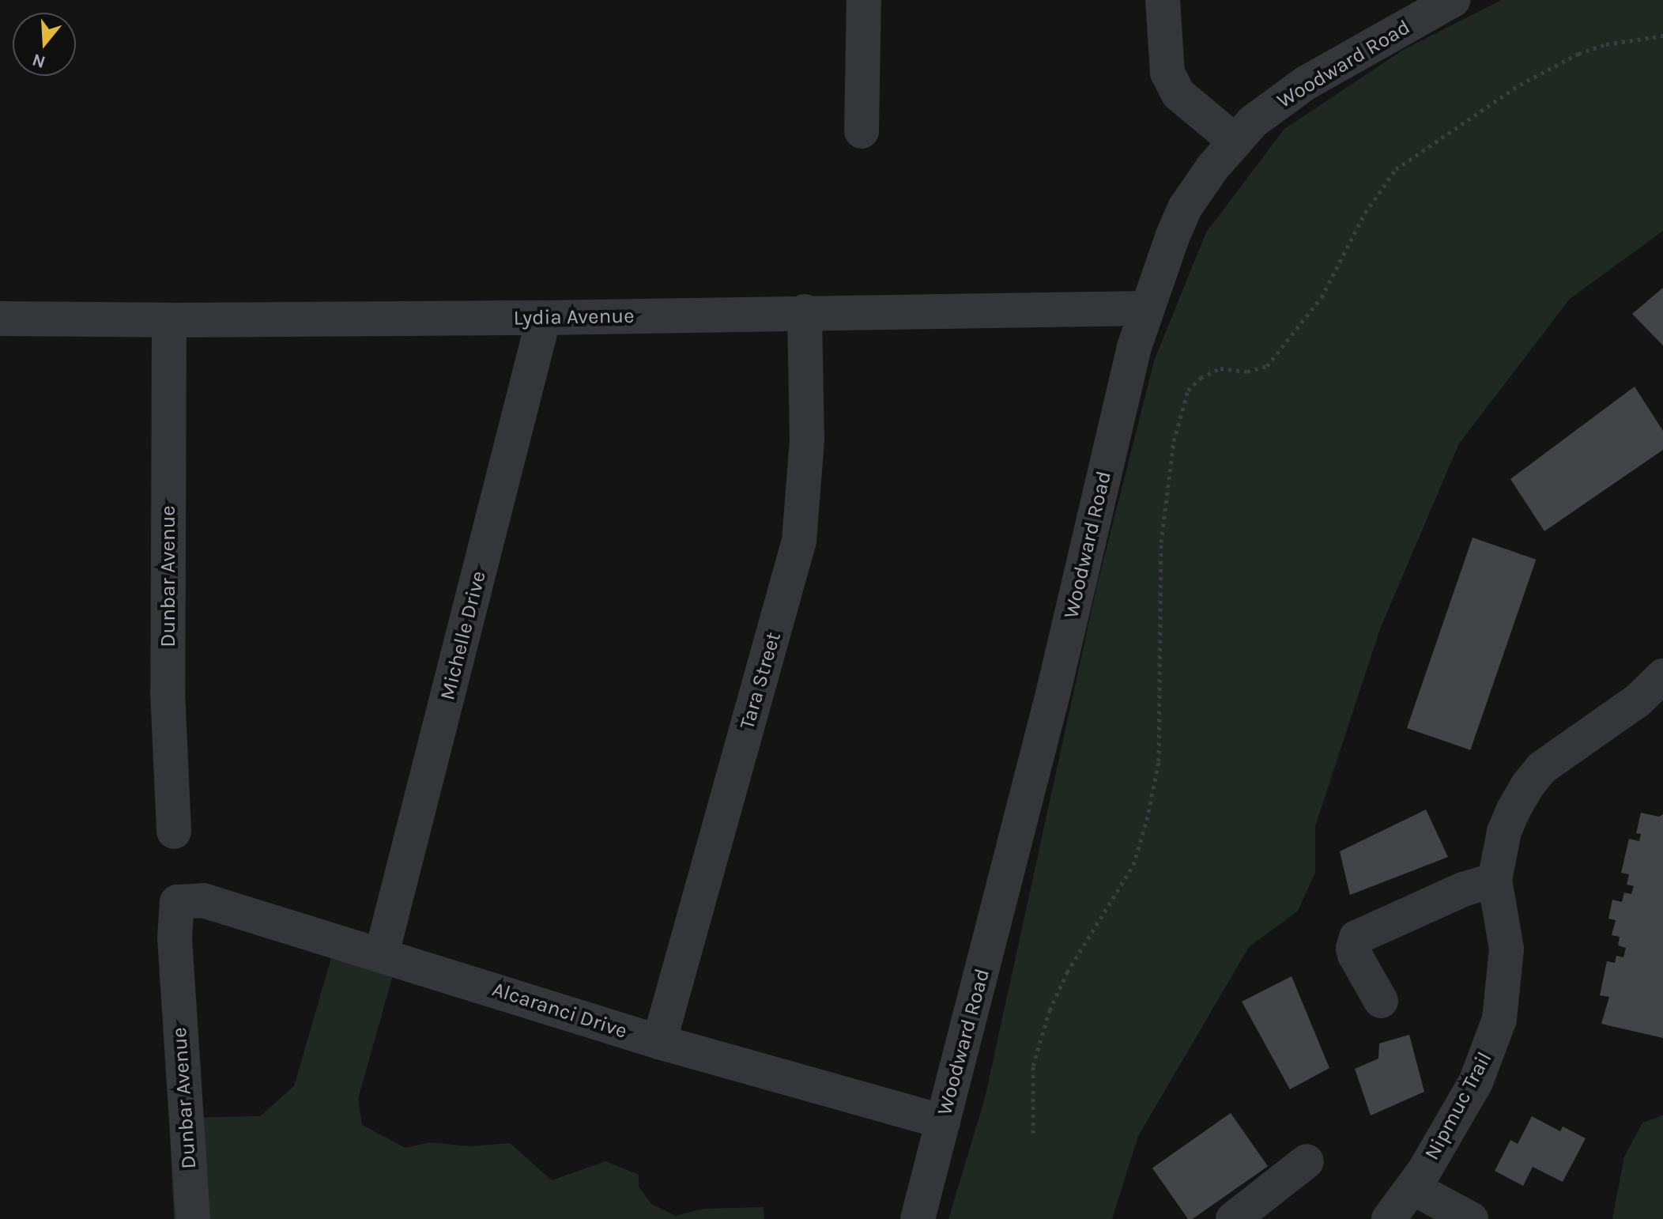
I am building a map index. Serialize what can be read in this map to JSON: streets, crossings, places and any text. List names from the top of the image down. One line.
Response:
{"streets":{"street":["Woodward Road","Lydia Avenue","Dunbar Avenue","Michelle Drive","Tara Street","Alcaranci Drive","Nipmuc Trail"]},"crossings":[["Woodward Road","Lydia Avenue"],["Woodward Road","Alcaranci Drive"],["Lydia Avenue","Dunbar Avenue"],["Lydia Avenue","Michelle Drive"],["Lydia Avenue","Tara Street"],["Dunbar Avenue","Alcaranci Drive"],["Michelle Drive","Alcaranci Drive"],["Tara Street","Alcaranci Drive"]],"north":"bottom"}
